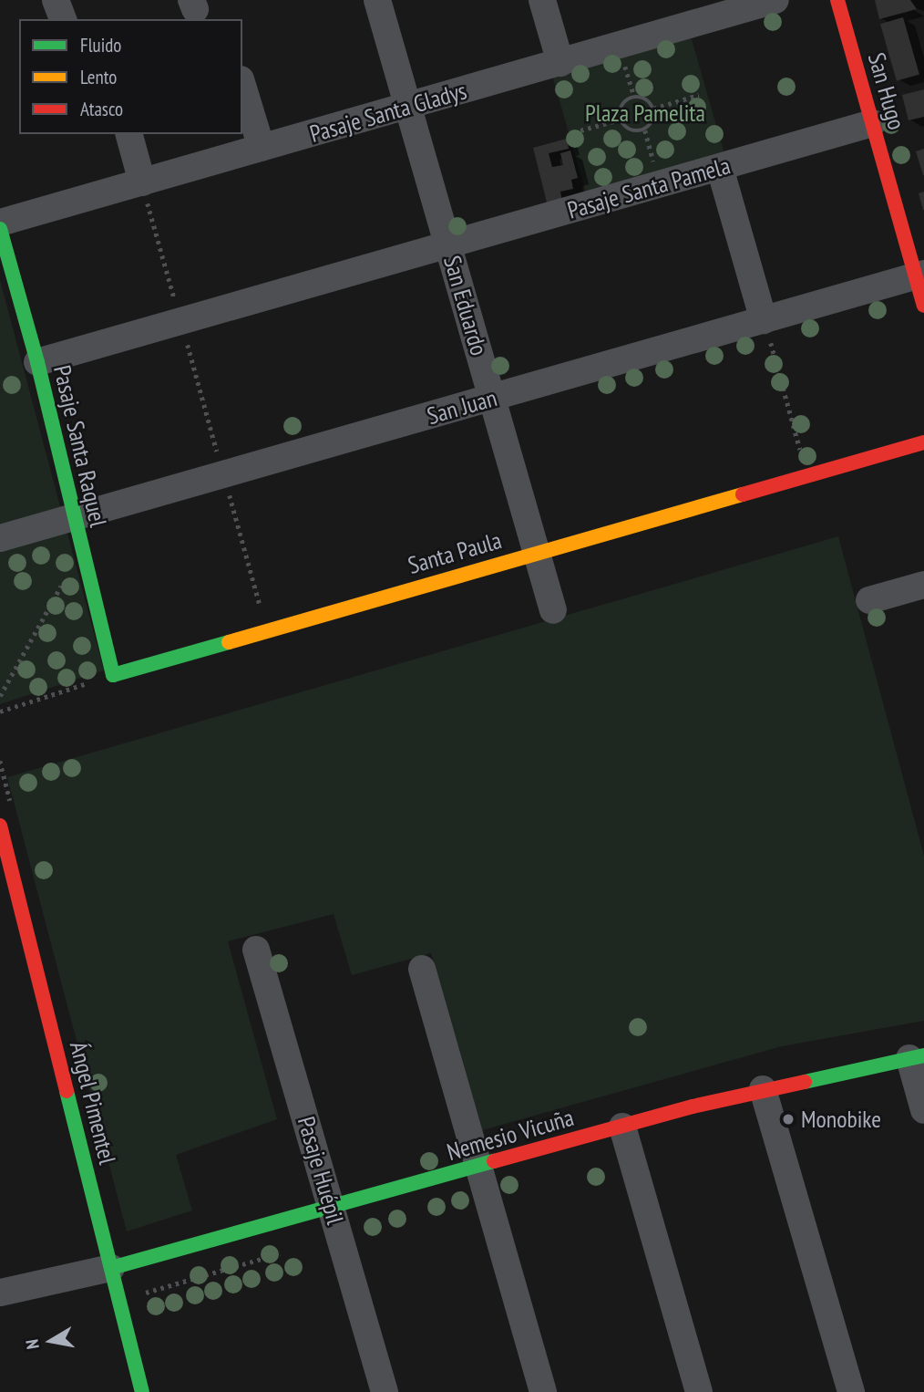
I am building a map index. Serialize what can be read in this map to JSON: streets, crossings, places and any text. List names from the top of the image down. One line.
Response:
{"streets":{"street":["San Hugo","Pasaje Santa Gladys","Pasaje Santa Pamela","San Eduardo","San Juan","Pasaje Santa Raquel","Santa Paula","Ángel Pimentel","Nemesio Vicuña","Pasaje Huépil"]},"crossings":[["San Hugo","Pasaje Santa Pamela"],["San Hugo","San Juan"],["Pasaje Santa Gladys","San Eduardo"],["Pasaje Santa Pamela","San Eduardo"],["Pasaje Santa Pamela","Pasaje Santa Raquel"],["San Eduardo","San Juan"],["San Eduardo","Santa Paula"],["San Juan","Pasaje Santa Raquel"],["Pasaje Santa Raquel","Santa Paula"],["Ángel Pimentel","Nemesio Vicuña"],["Nemesio Vicuña","Pasaje Huépil"]],"parks":["Plaza Pamelita"],"places":["Monobike"],"legend":["Fluido","Lento","Atasco"],"north":"left"}
